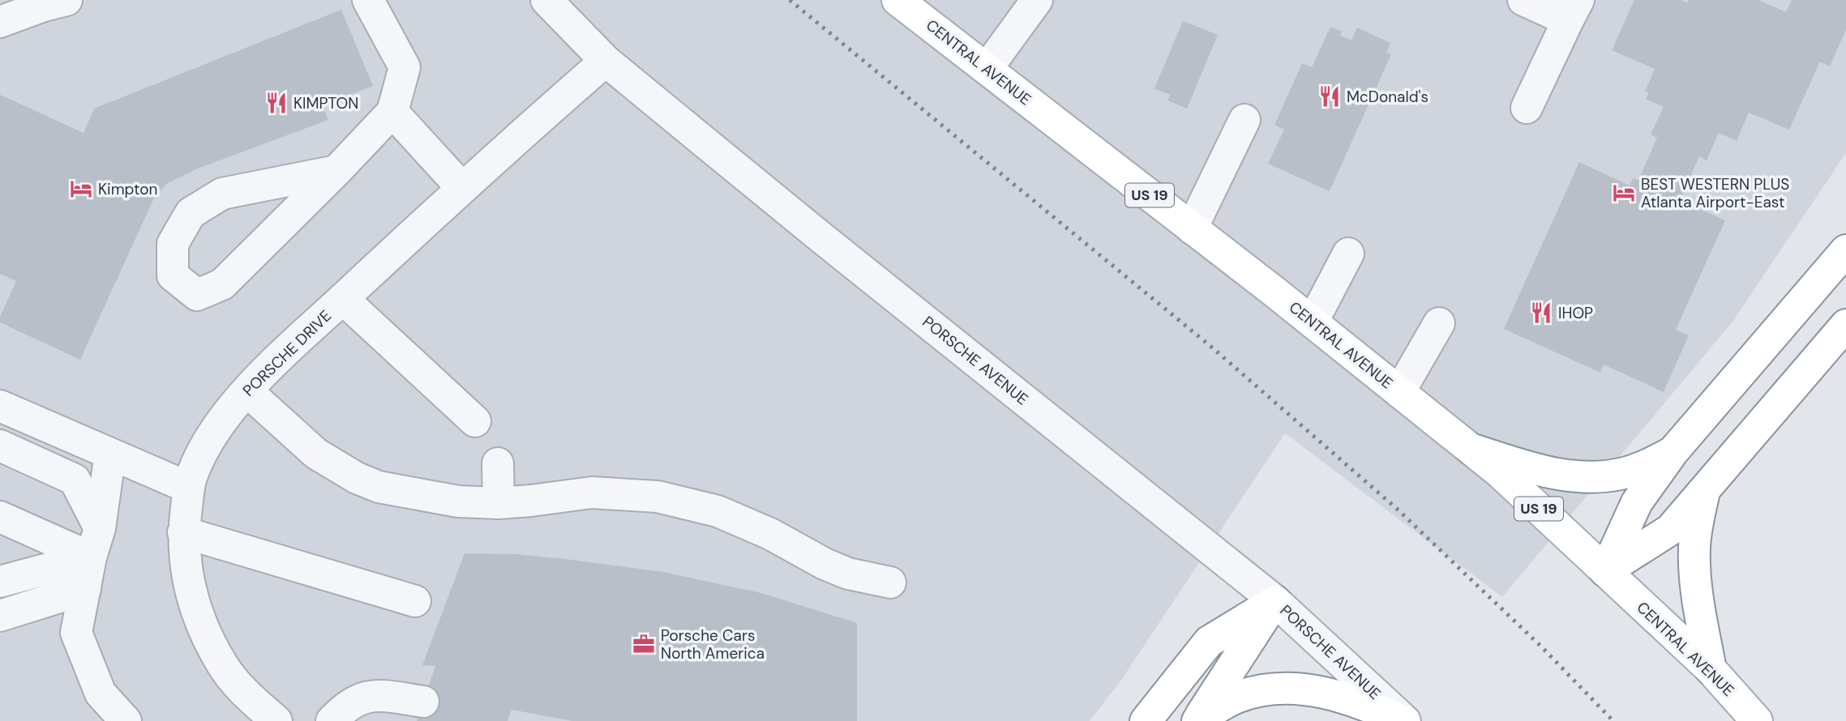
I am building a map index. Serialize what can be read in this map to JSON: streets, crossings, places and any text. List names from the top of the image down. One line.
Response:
{"streets":{"main road":["CENTRAL AVENUE","US 19"],"street":["PORSCHE DRIVE","PORSCHE AVENUE"]},"crossings":[["PORSCHE DRIVE","PORSCHE AVENUE"]],"places":{"restaurant":["McDonald's","KIMPTON","IHOP"],"hotel":["Kimpton","BEST WESTERN PLUS Atlanta Airport-East"],"office":["Porsche Cars North America"]}}
